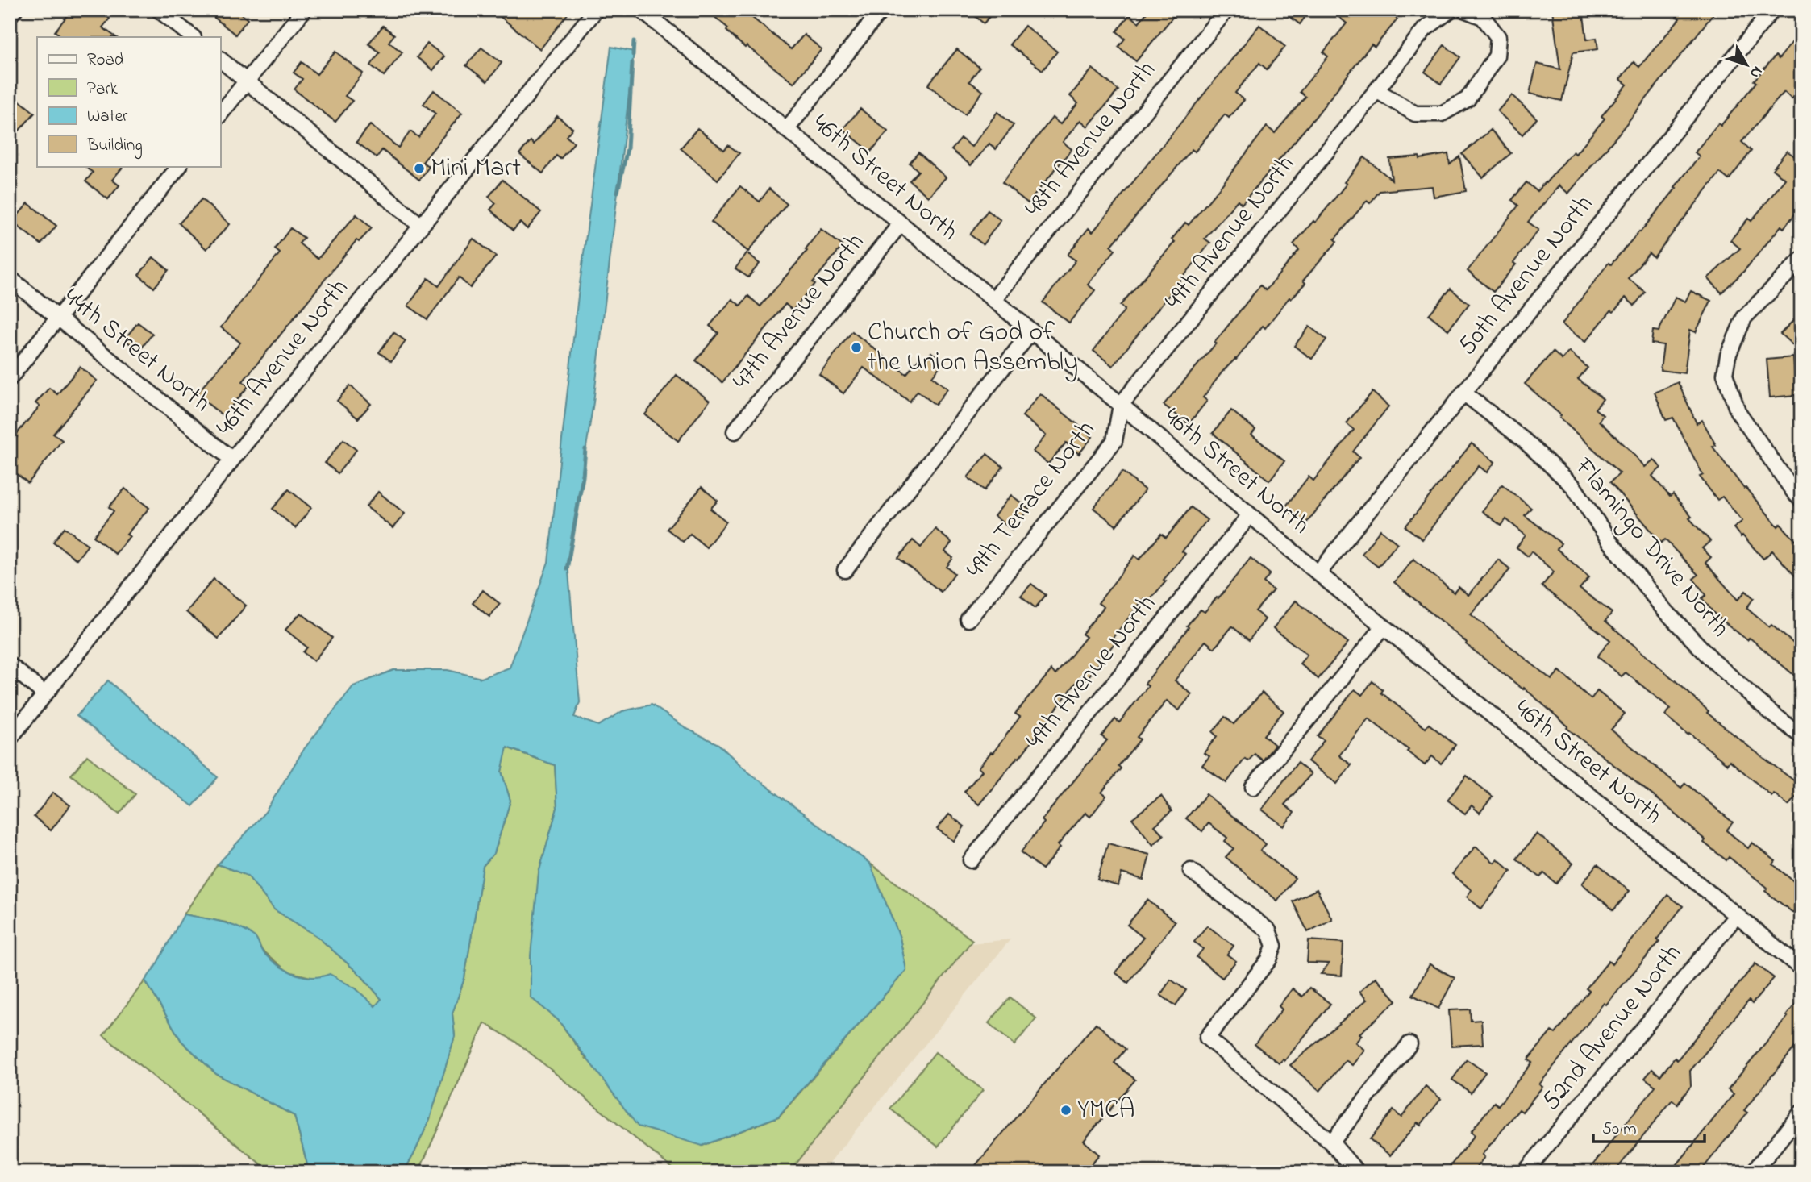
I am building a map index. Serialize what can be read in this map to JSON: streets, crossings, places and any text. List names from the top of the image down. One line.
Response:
{"streets":{"street":["48th Avenue North","46th Street North","49th Avenue North","50th Avenue North","47th Avenue North","44th Street North","46th Avenue North","49th Terrace North","Flamingo Drive North","52nd Avenue North"]},"crossings":[["48th Avenue North","46th Street North"],["46th Street North","49th Avenue North"],["46th Street North","50th Avenue North"],["46th Street North","47th Avenue North"],["46th Street North","49th Terrace North"],["46th Street North","52nd Avenue North"],["49th Avenue North","49th Terrace North"],["50th Avenue North","Flamingo Drive North"],["44th Street North","46th Avenue North"]],"places":["Mini Mart","Church of God of the Union Assembly","YMCA"],"legend":["Road","Park","Water","Building"],"scale_bar":"50 m","north":"bottom right"}
